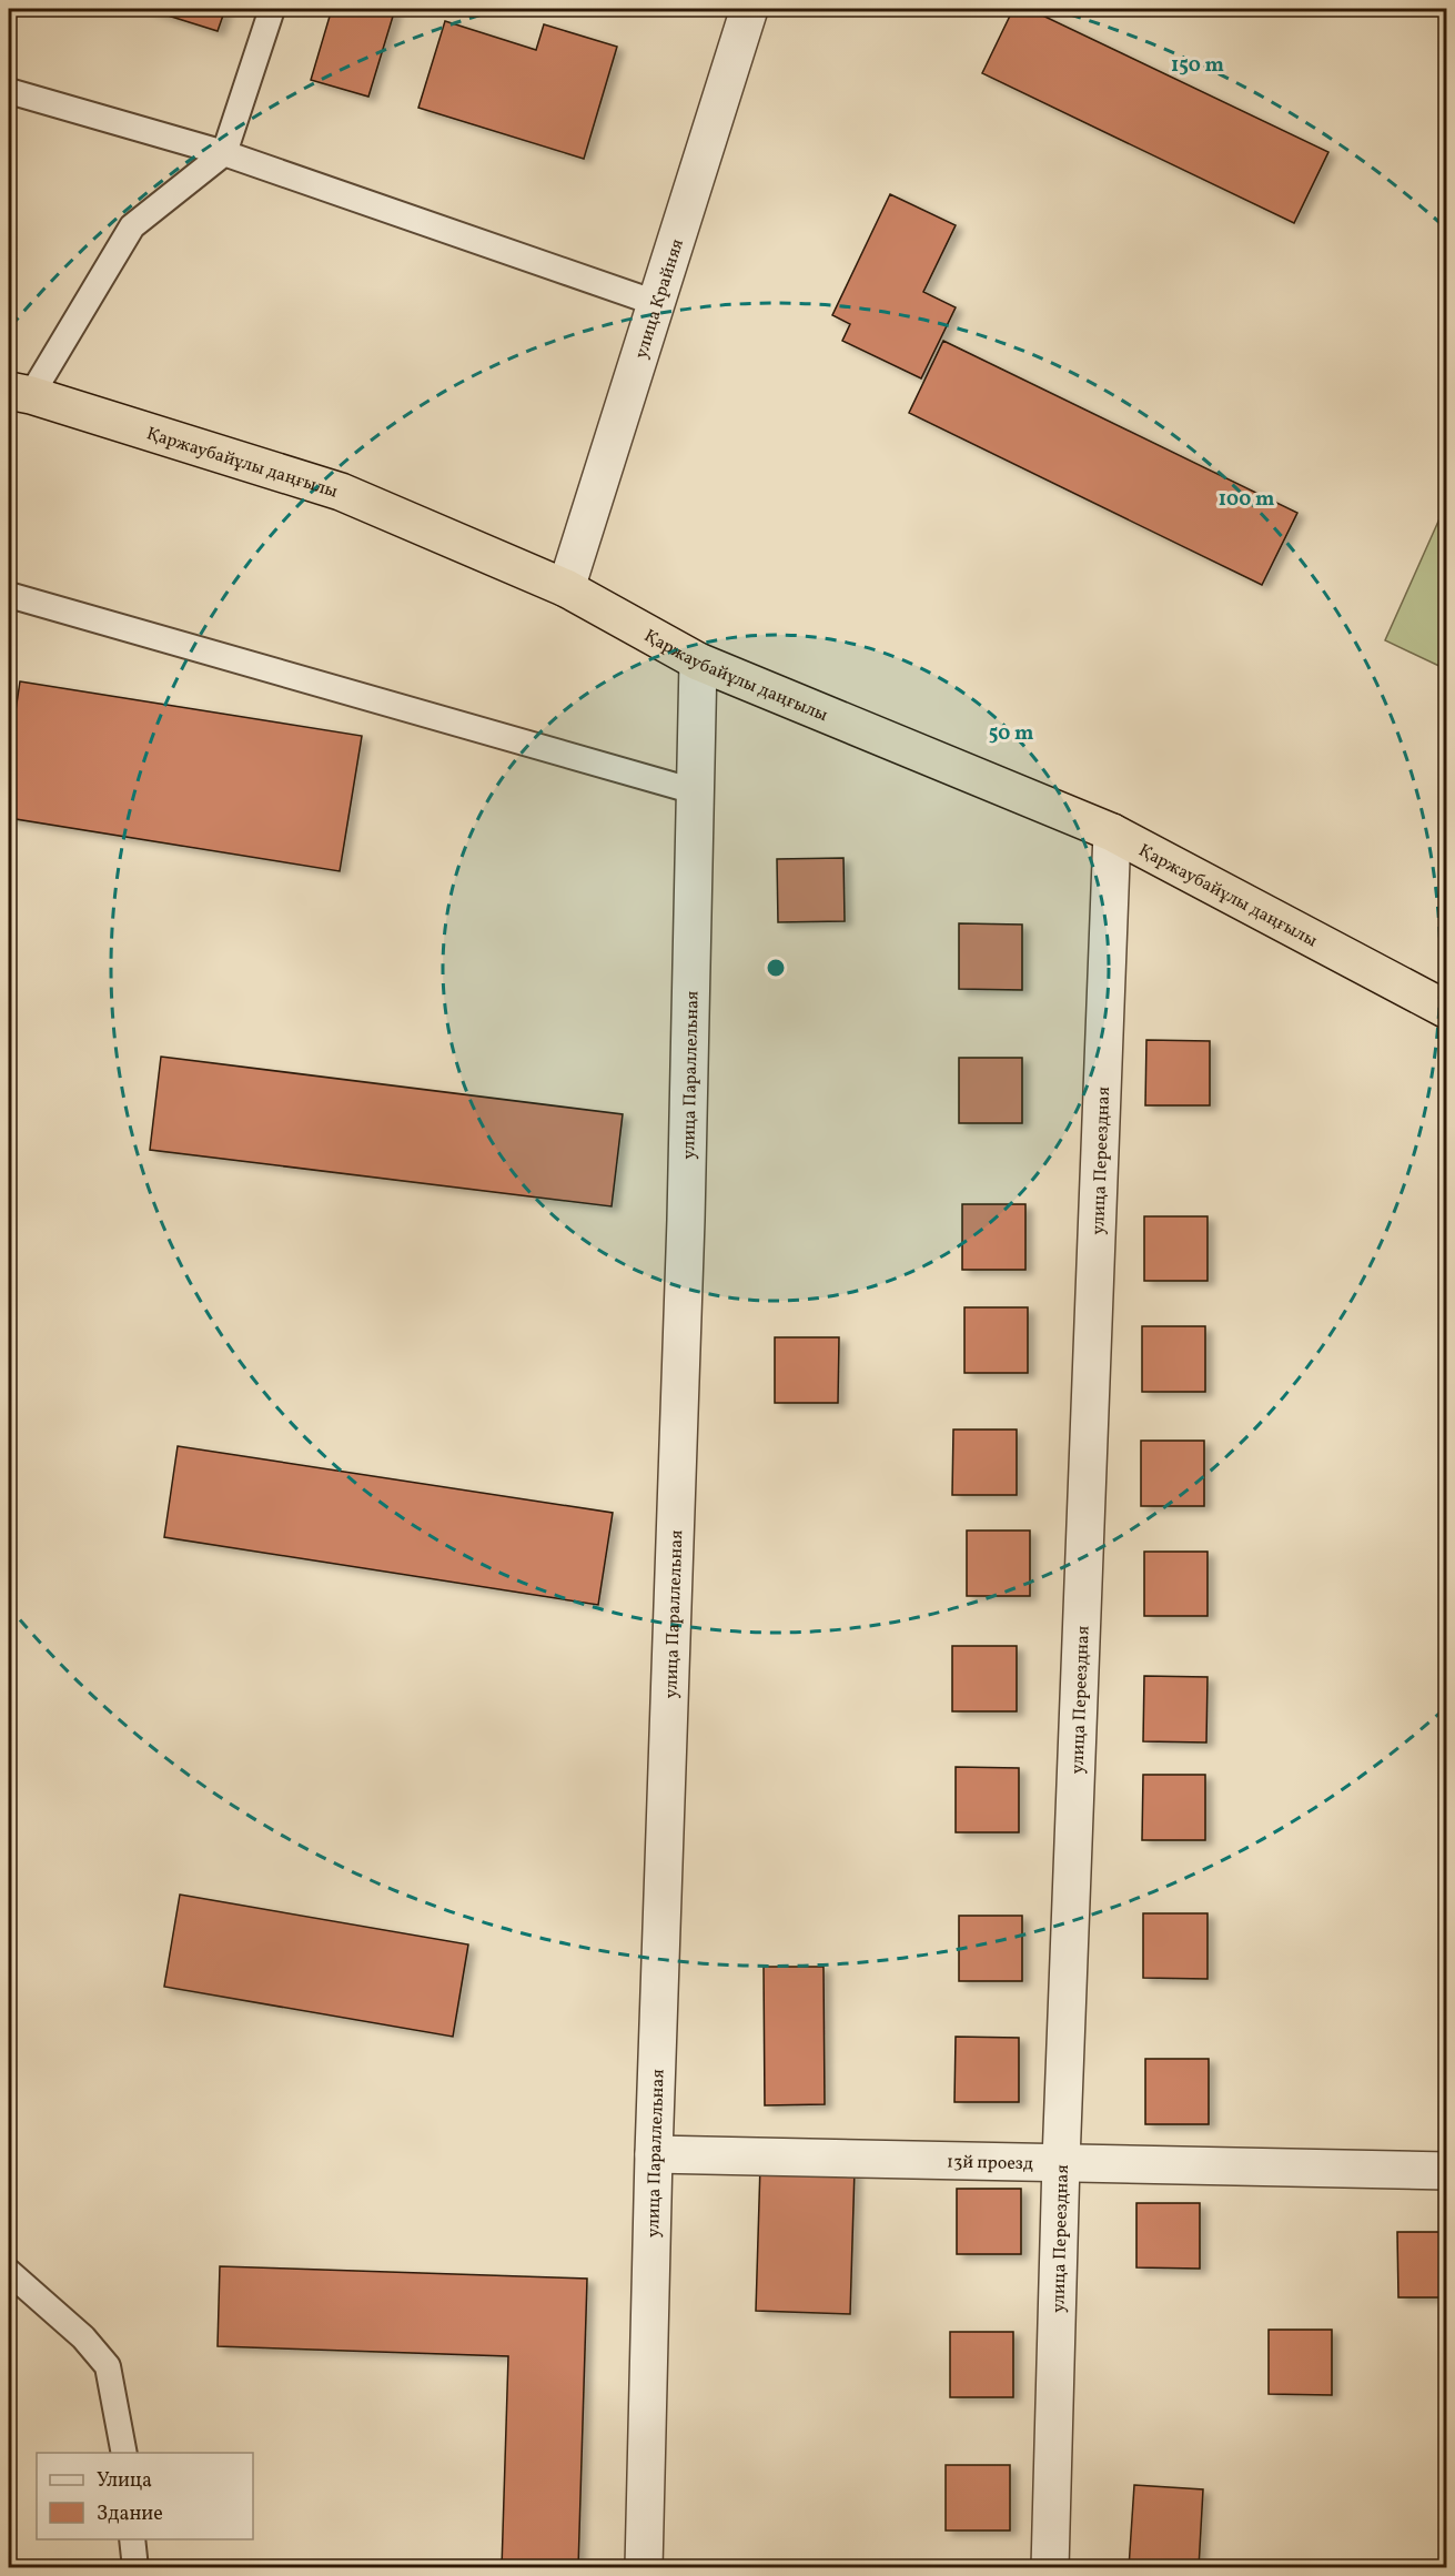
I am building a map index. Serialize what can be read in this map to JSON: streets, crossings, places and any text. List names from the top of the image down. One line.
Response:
{"streets":{"highway":["Қаржаубайұлы даңғылы"],"street":["улица Крайняя","улица Параллельная","улица Переездная","13й проезд"]},"crossings":[["улица Крайняя","Қаржаубайұлы даңғылы"],["Қаржаубайұлы даңғылы","улица Параллельная"],["Қаржаубайұлы даңғылы","улица Переездная"],["улица Параллельная","13й проезд"],["улица Переездная","13й проезд"]],"legend":["Улица","Здание"],"rings":["150 m","100 m","50 m"]}
